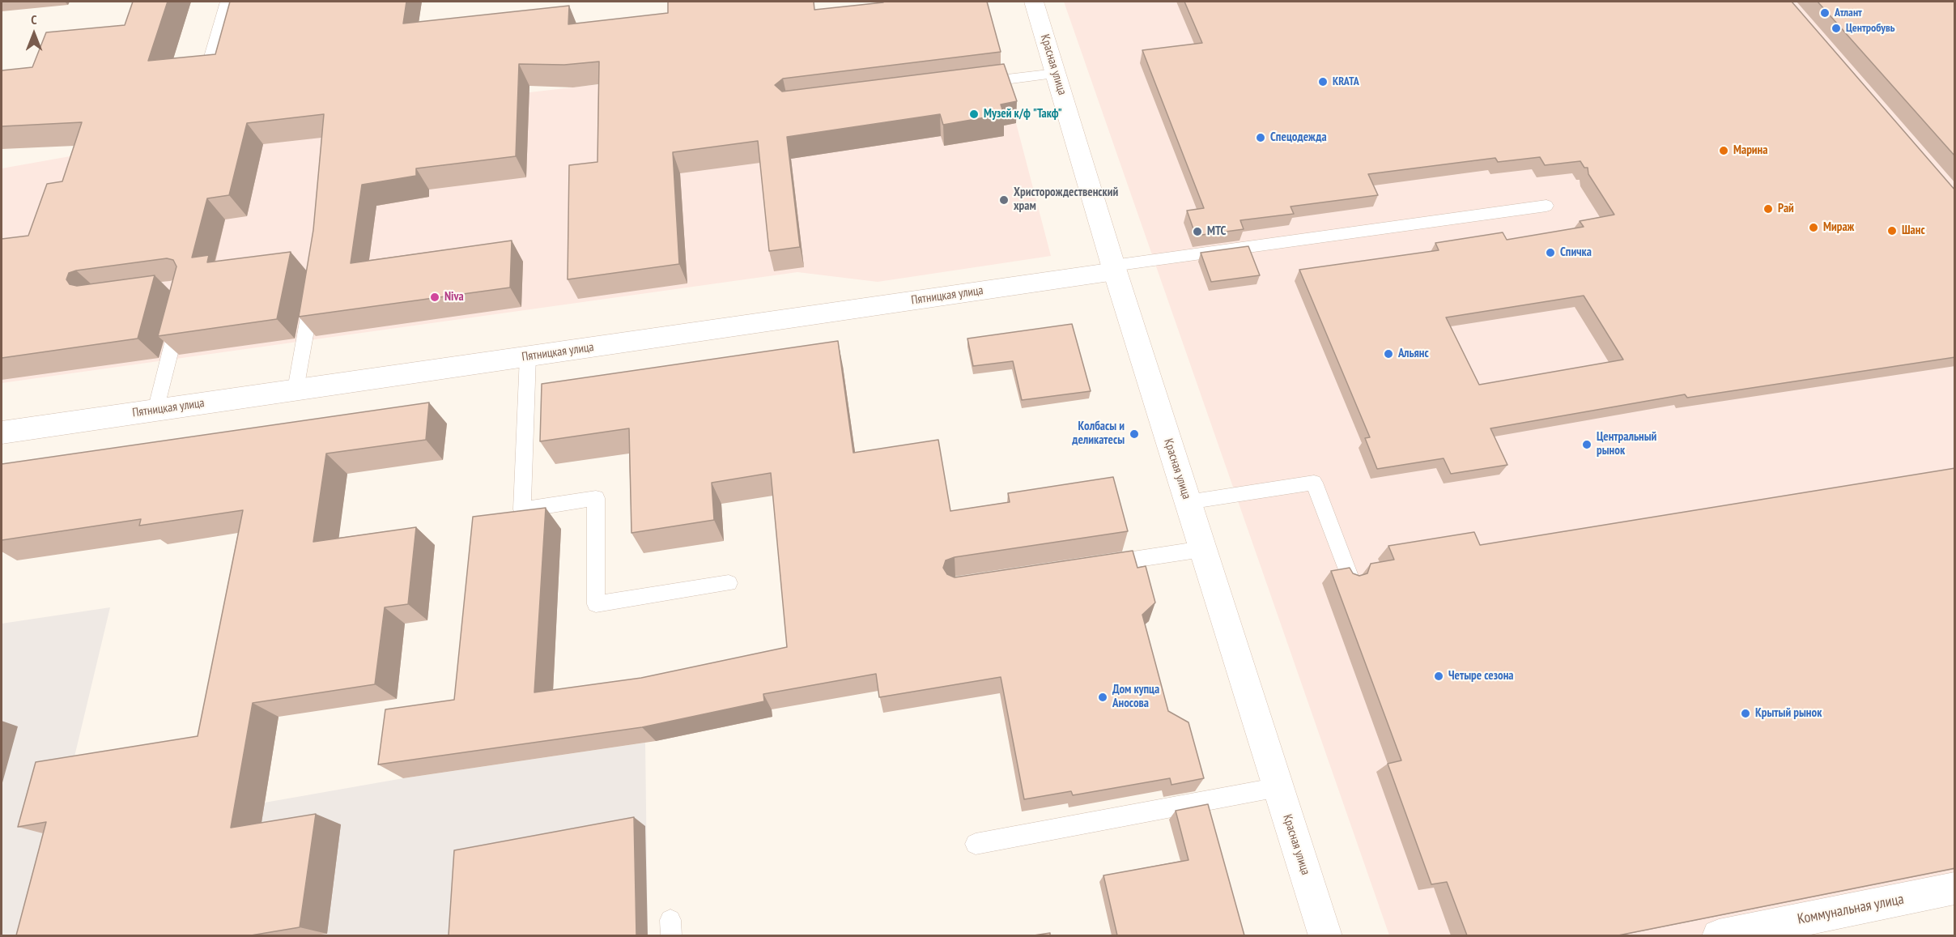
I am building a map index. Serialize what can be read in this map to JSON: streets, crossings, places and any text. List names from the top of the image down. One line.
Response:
{"streets":{"street":["Красная улица","Пятницкая улица","Коммунальная улица"]},"crossings":[["Красная улица","Пятницкая улица"]],"places":["Атлант","Центробувь","KRATA","Музей к/ф \"Такф\"","Спецодежда","Марина","Христорождественский храм","Рай","Мираж","Шанс","МТС","Спичка","Niva","Альянс","Колбасы и деликатесы","Центральный рынок","Четыре сезона","Дом купца Аносова","Крытый рынок"],"north":"top"}
